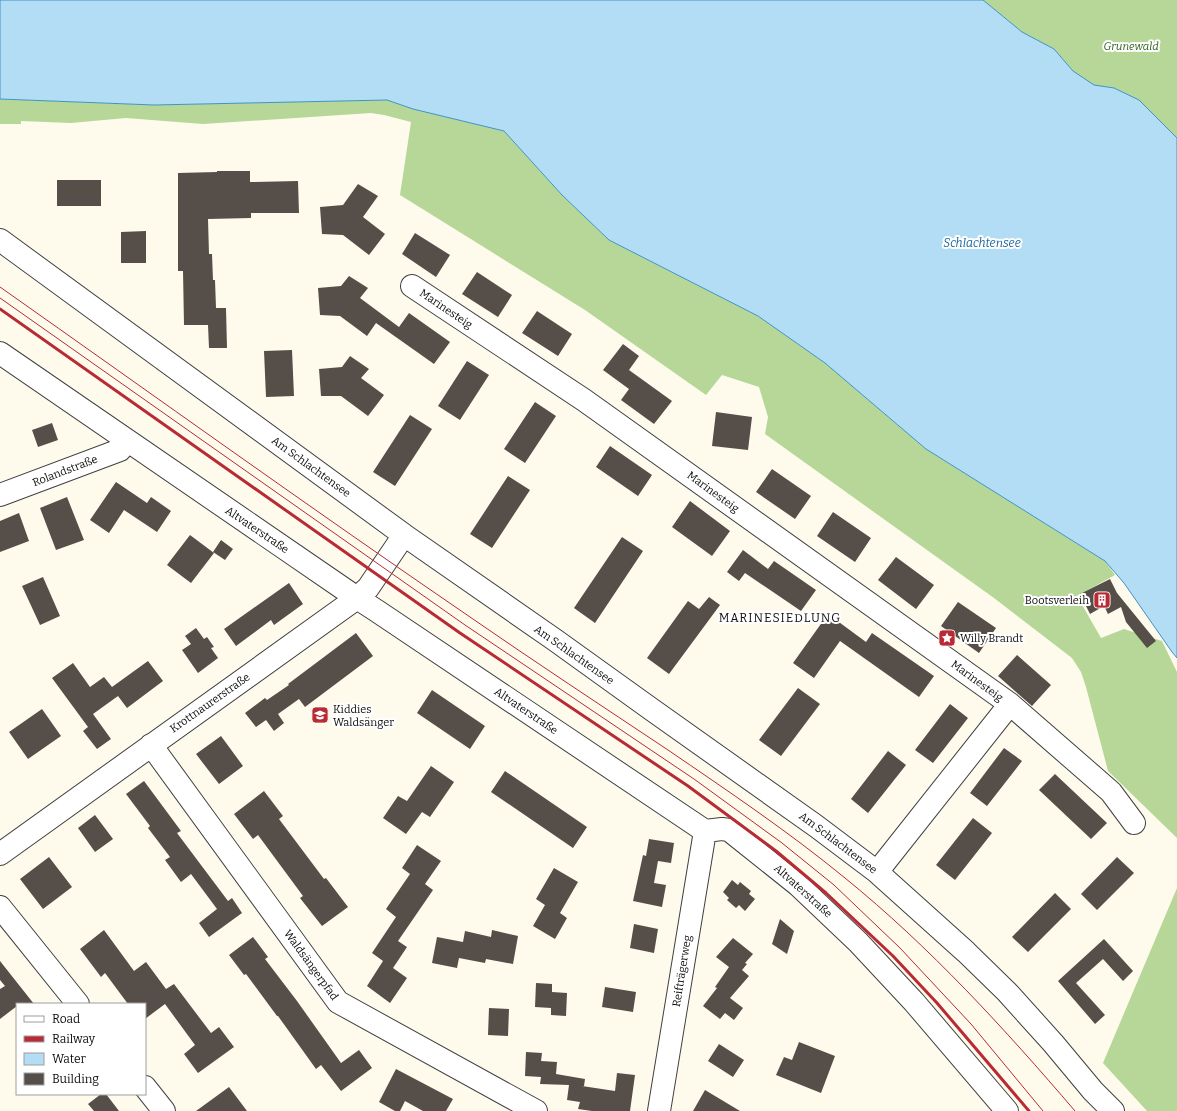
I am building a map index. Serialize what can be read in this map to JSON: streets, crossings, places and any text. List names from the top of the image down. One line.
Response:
{"streets":{"street":["Marinesteig","Am Schlachtensee","Rolandstraße","Altvaterstraße","Krottnaurerstraße","Waldsängerpfad","Reifträgerweg"]},"crossings":[["Marinesteig","Am Schlachtensee"],["Am Schlachtensee","Krottnaurerstraße"],["Rolandstraße","Altvaterstraße"],["Altvaterstraße","Krottnaurerstraße"],["Altvaterstraße","Reifträgerweg"],["Krottnaurerstraße","Waldsängerpfad"]],"districts":["MARINESIEDLUNG"],"water":["Schlachtensee"],"parks":["Grunewald"],"places":{"building":["Bootsverleih"],"place":["Willy Brandt"],"school or university":["Kiddies Waldsänger"]},"legend":["Road","Railway","Water","Building"]}
